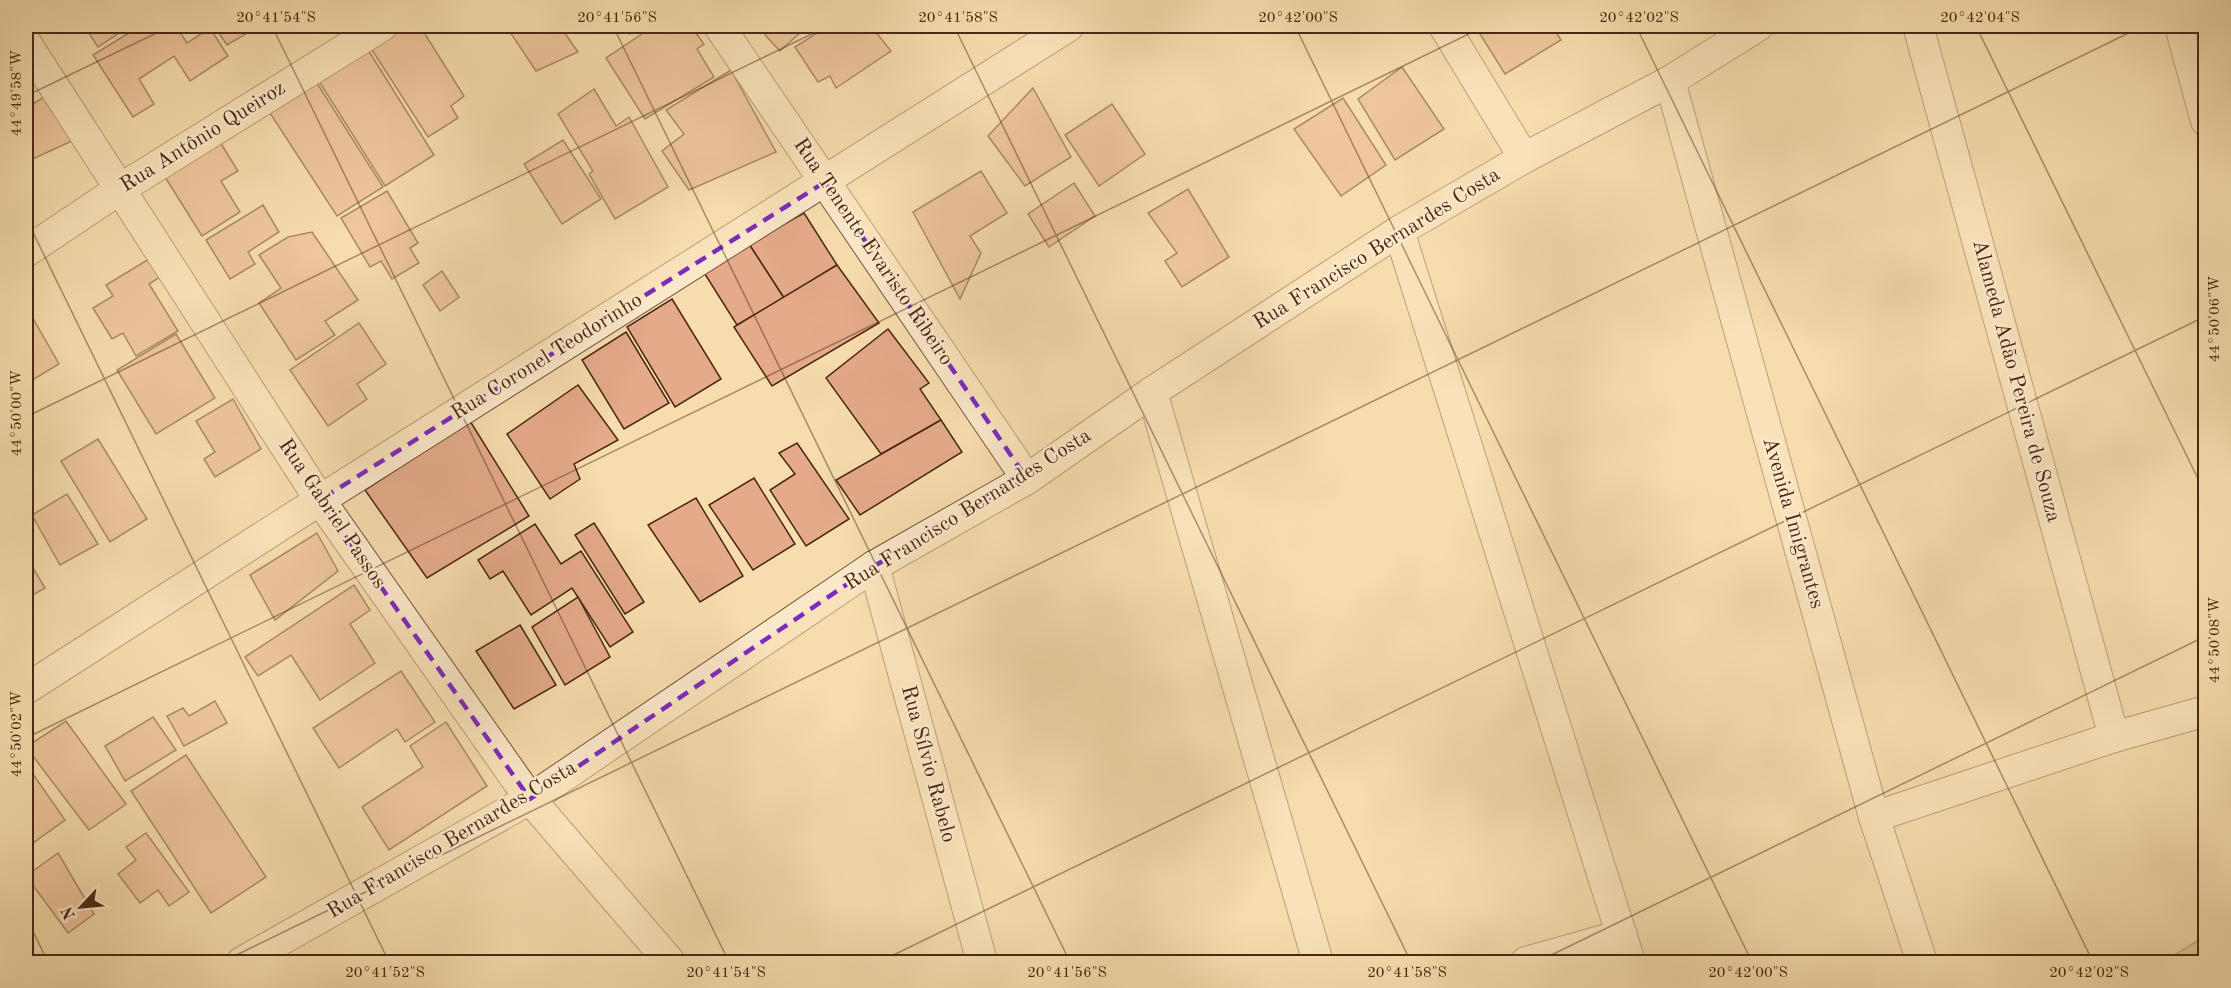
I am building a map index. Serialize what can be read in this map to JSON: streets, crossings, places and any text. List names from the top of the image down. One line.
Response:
{"streets":{"street":["Rua Antônio Queiroz","Rua Francisco Bernardes Costa","Rua Tenente Evaristo Ribeiro","Rua Coronel Teodorinho","Alameda Adão Pereira de Souza","Rua Gabriel Passos","Avenida Imigrantes","Rua Sílvio Rabelo"]},"crossings":[["Rua Antônio Queiroz","Rua Gabriel Passos"],["Rua Francisco Bernardes Costa","Rua Tenente Evaristo Ribeiro"],["Rua Francisco Bernardes Costa","Rua Gabriel Passos"],["Rua Francisco Bernardes Costa","Avenida Imigrantes"],["Rua Francisco Bernardes Costa","Rua Sílvio Rabelo"],["Rua Tenente Evaristo Ribeiro","Rua Coronel Teodorinho"],["Rua Coronel Teodorinho","Rua Gabriel Passos"]],"north":"bottom left","coordinates":["20°41'54\"S","20°41'56\"S","20°41'58\"S","20°42'00\"S","20°42'02\"S","20°42'04\"S","44°49'58\"W","44°50'06\"W","44°50'00\"W","44°50'08\"W","44°50'02\"W","20°41'52\"S"]}
